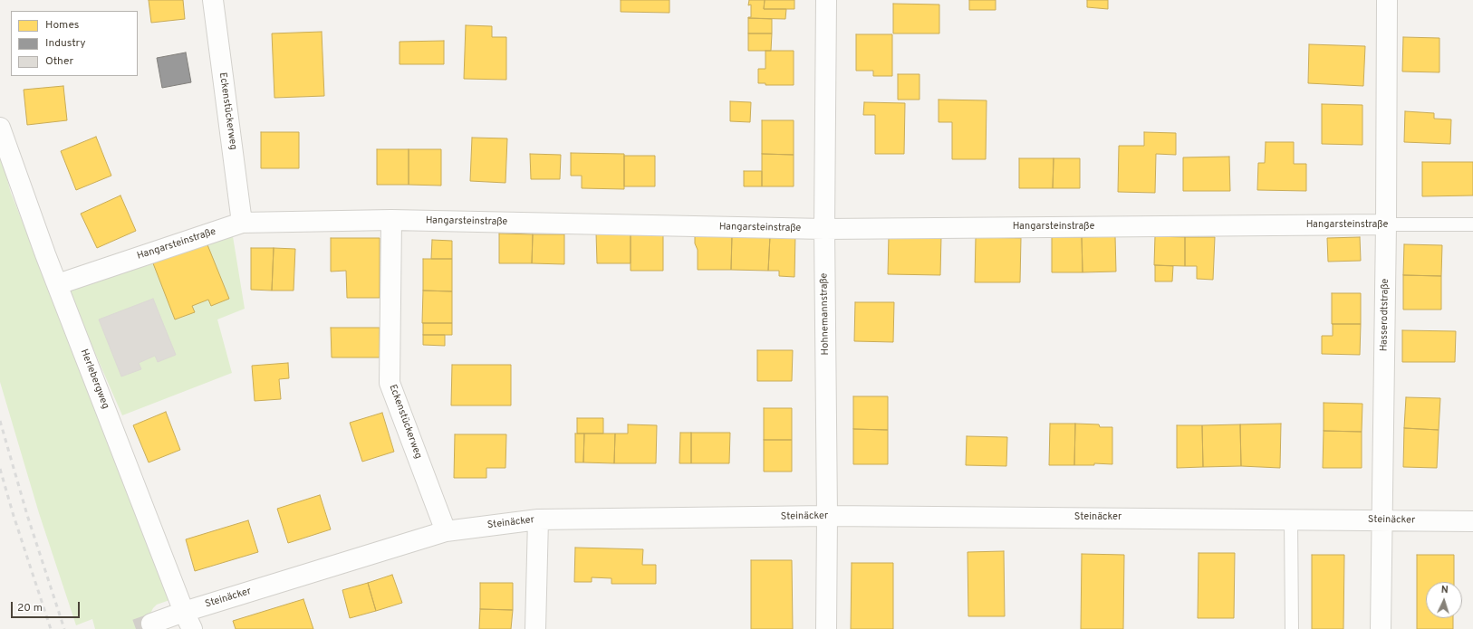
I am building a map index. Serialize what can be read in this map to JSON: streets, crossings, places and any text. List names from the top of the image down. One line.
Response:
{"streets":{"street":["Eckenstückerweg","Hangarsteinstraße","Hohnemannstraße","Hasserodtstraße","Herlebergweg","Steinäcker"]},"crossings":[["Eckenstückerweg","Hangarsteinstraße"],["Eckenstückerweg","Steinäcker"],["Hangarsteinstraße","Hohnemannstraße"],["Hangarsteinstraße","Hasserodtstraße"],["Hangarsteinstraße","Herlebergweg"],["Hohnemannstraße","Steinäcker"],["Hasserodtstraße","Steinäcker"],["Herlebergweg","Steinäcker"]],"legend":["Homes","Industry","Other"],"scale_bar":"20 m","north":"top"}
